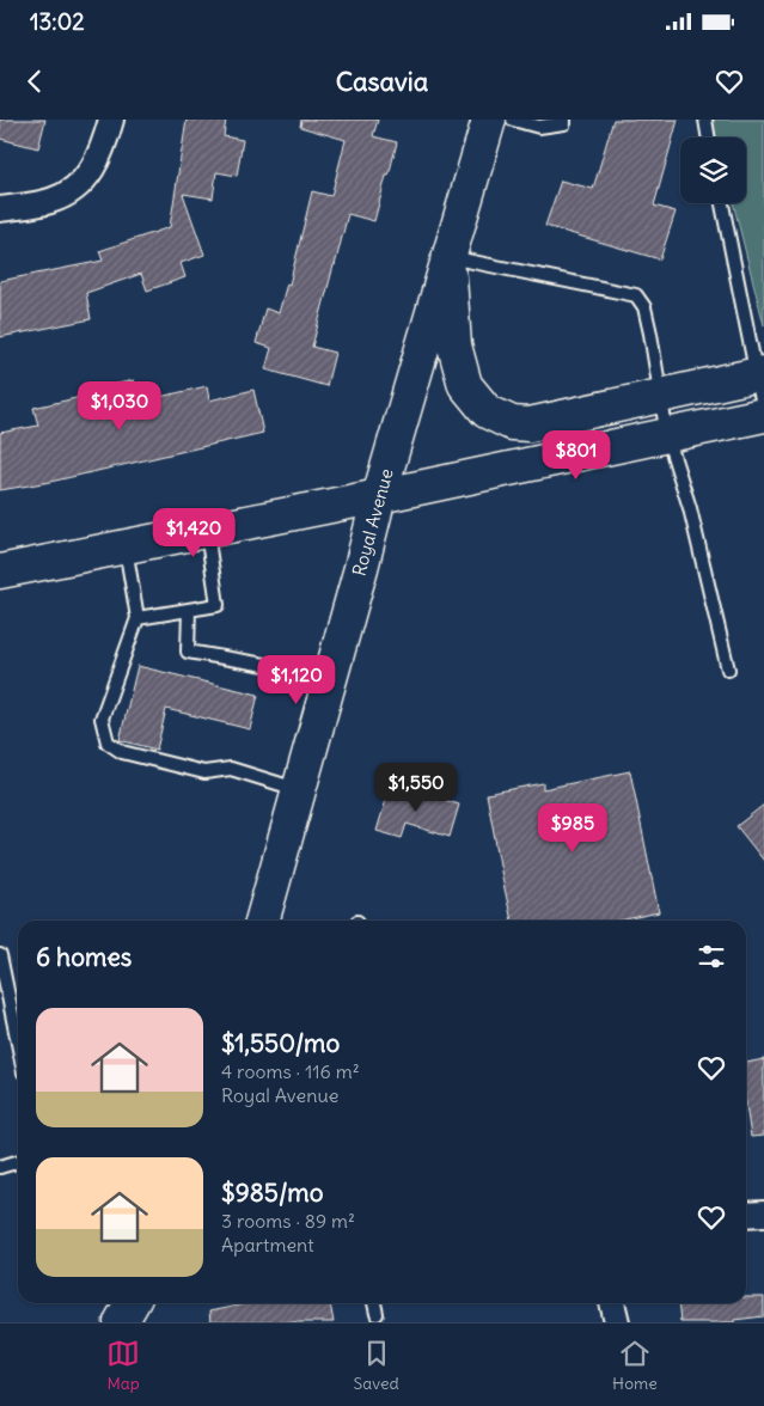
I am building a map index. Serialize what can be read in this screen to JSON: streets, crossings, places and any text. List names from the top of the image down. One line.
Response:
{"streets":{"main road":["Royal Avenue"]},"page":{"status":"13:02","header":"Casavia","price":["$1,030","$801","$1,420","$1,120","$1,550","$985"],"heading":"6 homes","list":[{"name":"$1,550/mo","note":"4 rooms · 116 m² · Royal Avenue"},{"name":"$985/mo","note":"3 rooms · 89 m² · Apartment"}],"tabs":["Map","Saved","Home"]}}
